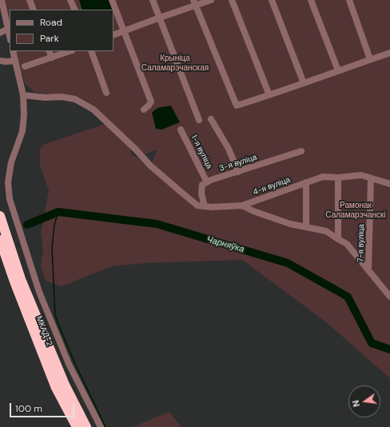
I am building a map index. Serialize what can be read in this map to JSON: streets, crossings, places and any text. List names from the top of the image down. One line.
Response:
{"streets":{"highway":["МКАД-2"],"street":["1-я вуліца","3-я вуліца","4-я вуліца","7-я вуліца"]},"crossings":[["1-я вуліца","3-я вуліца"],["4-я вуліца","7-я вуліца"]],"water":["Чарняўка"],"parks":["Крыніца Саламарэчанская","Рамонак Саламарэчанскі"],"legend":["Road","Park"],"scale_bar":"100 m","north":"left"}
